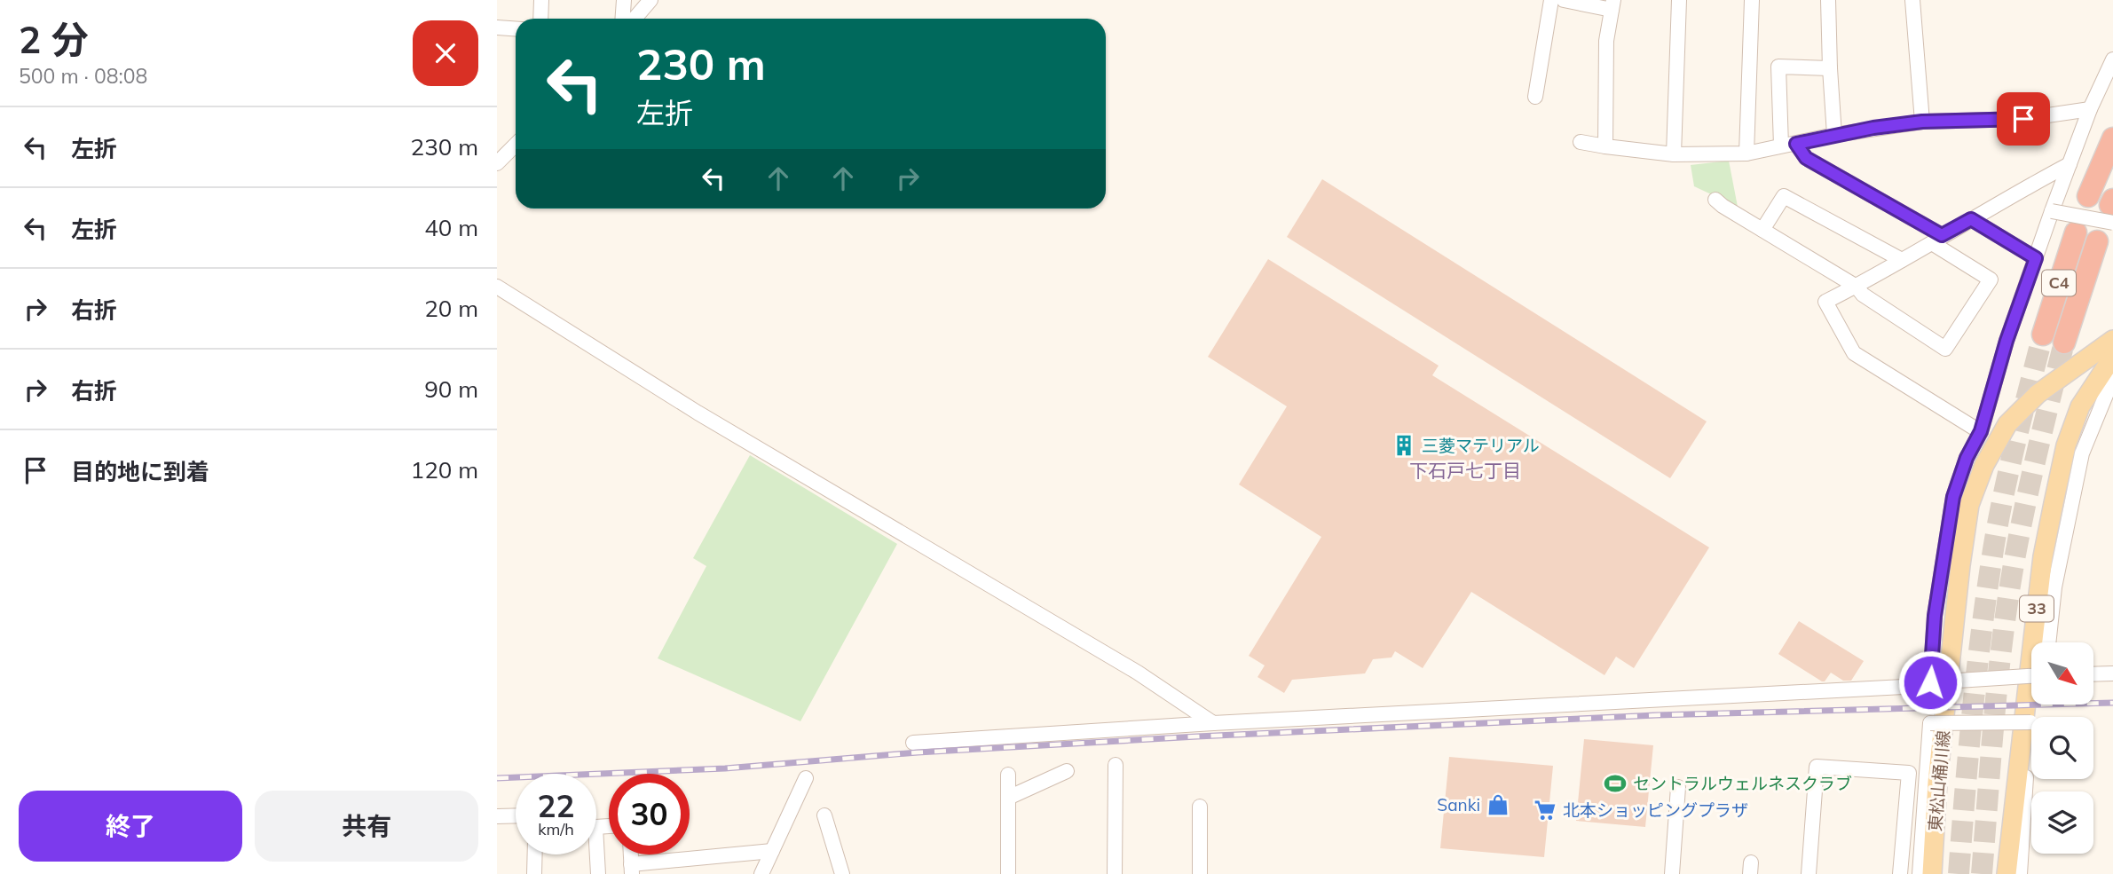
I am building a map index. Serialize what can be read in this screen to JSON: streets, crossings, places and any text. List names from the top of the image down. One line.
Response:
{"streets":{"highway":["C4"],"main road":["33","東松山桶川線"]},"districts":["下石戸七丁目"],"places":{"building":["三菱マテリアル"],"sports":["セントラルウェルネスクラブ"],"shop":["Sanki"],"supermarket":["北本ショッピングプラザ"]},"north":"bottom right","page":{"heading":["2 分","500 m · 08:08"],"turn":["230 m","左折"],"list":[{"name":"左折","value":"230 m"},{"name":"左折","value":"40 m"},{"name":"右折","value":"20 m"},{"name":"右折","value":"90 m"},{"name":"目的地に到着","value":"120 m"}],"speed":"22 km/h","limit":"30","buttons":["終了","共有"]}}
